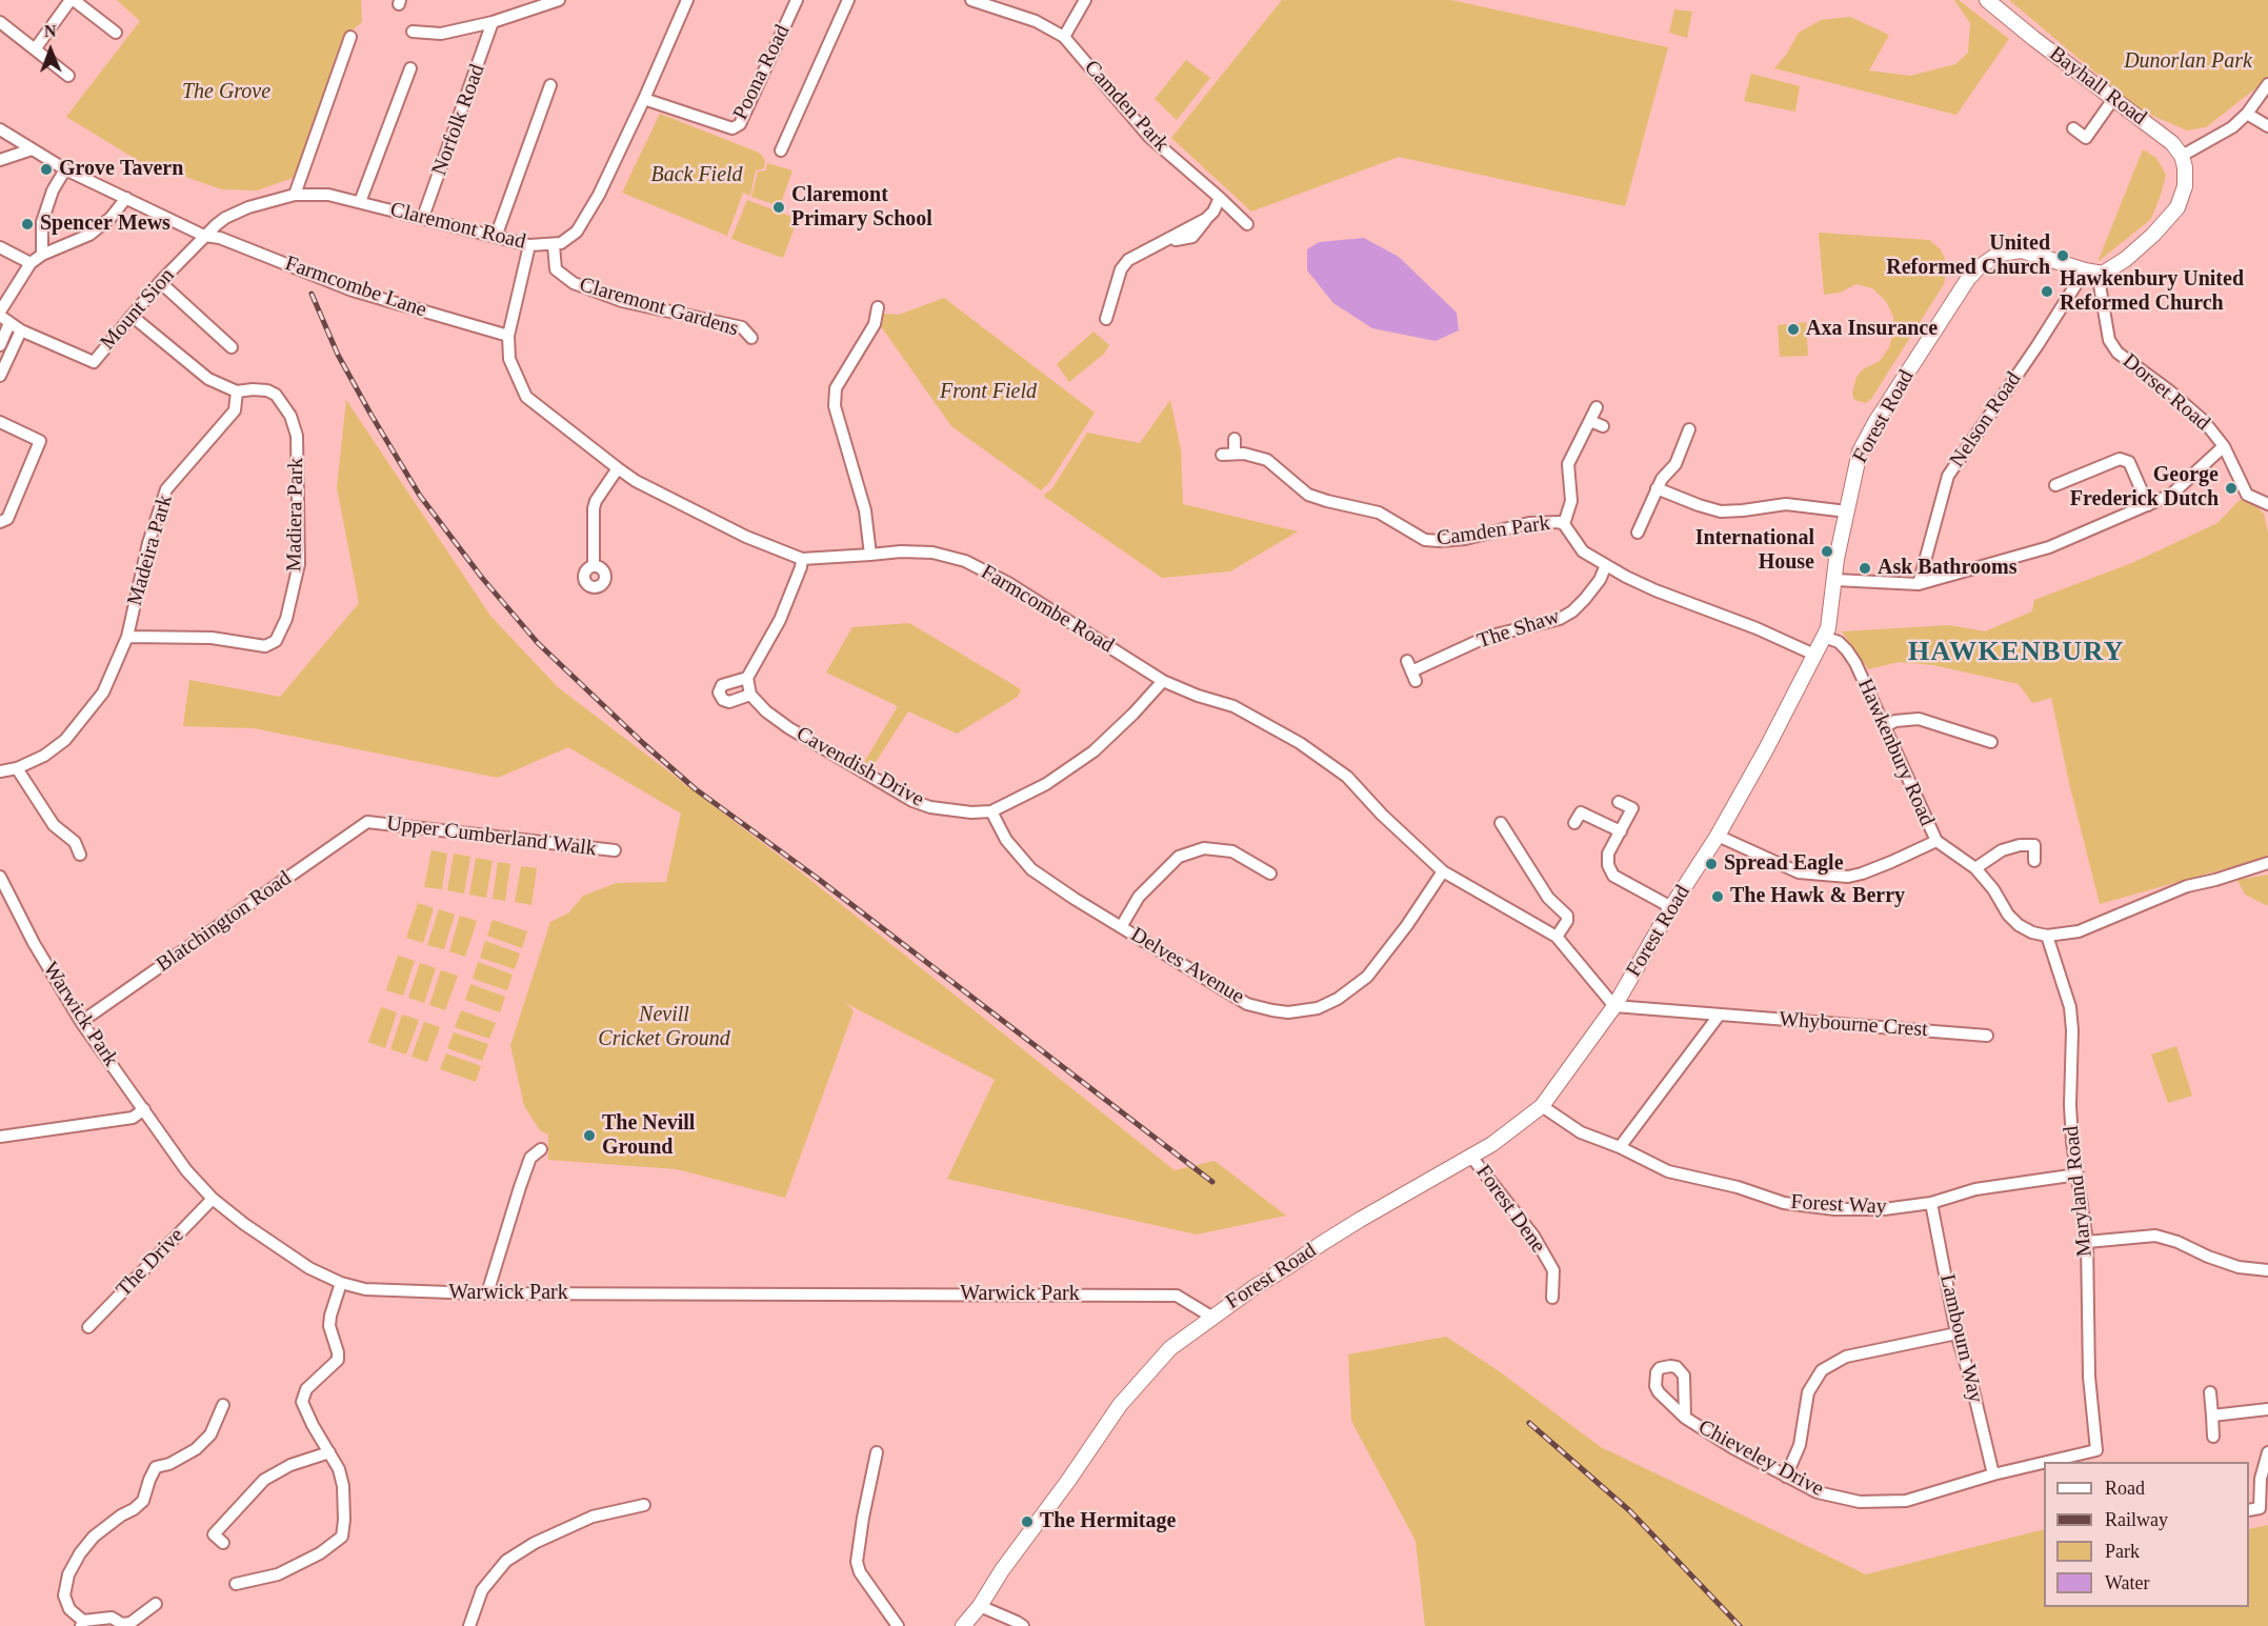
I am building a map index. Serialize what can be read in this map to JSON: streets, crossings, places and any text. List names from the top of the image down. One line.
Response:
{"streets":{"street":["Poona Road","Bayhall Road","Camden Park","Norfolk Road","Claremont Road","Farmcombe Lane","Claremont Gardens","Mount Sion","Dorset Road","Forest Road","Nelson Road","Madiera Park","Madeira Park","Farmcombe Road","The Shaw","Hawkenbury Road","Cavendish Drive","Upper Cumberland Walk","Blatchington Road","Delves Avenue","Warwick Park","Whybourne Crest","Maryland Road","Forest Way","Forest Dene","The Drive","Lambourn Way","Chieveley Drive"]},"crossings":[["Poona Road","Claremont Road"],["Camden Park","Forest Road"],["Camden Park","The Shaw"],["Norfolk Road","Claremont Road"],["Claremont Road","Farmcombe Lane"],["Claremont Road","Claremont Gardens"],["Claremont Road","Mount Sion"],["Claremont Road","Farmcombe Road"],["Farmcombe Lane","Mount Sion"],["Farmcombe Lane","Farmcombe Road"],["Dorset Road","Forest Road"],["Dorset Road","Nelson Road"],["Forest Road","Nelson Road"],["Forest Road","Farmcombe Road"],["Forest Road","Hawkenbury Road"],["Forest Road","Warwick Park"],["Forest Road","Whybourne Crest"],["Forest Road","Forest Way"],["Forest Road","Forest Dene"],["Madiera Park","Madeira Park"],["Farmcombe Road","Cavendish Drive"],["Farmcombe Road","Delves Avenue"],["Farmcombe Road","Whybourne Crest"],["Hawkenbury Road","Maryland Road"],["Cavendish Drive","Delves Avenue"],["Upper Cumberland Walk","Blatchington Road"],["Blatchington Road","Warwick Park"],["Warwick Park","The Drive"],["Maryland Road","Forest Way"],["Maryland Road","Chieveley Drive"],["Forest Way","Lambourn Way"],["Lambourn Way","Chieveley Drive"]],"districts":["HAWKENBURY"],"parks":["Dunorlan Park","The Grove","Back Field","Front Field","Nevill Cricket Ground"],"places":["Grove Tavern","Claremont Primary School","Spencer Mews","United Reformed Church","Hawkenbury United Reformed Church","Axa Insurance","George Frederick Dutch","International House","Ask Bathrooms","Spread Eagle","The Hawk & Berry","The Nevill Ground","The Hermitage"],"legend":["Road","Railway","Park","Water"],"north":"top"}
